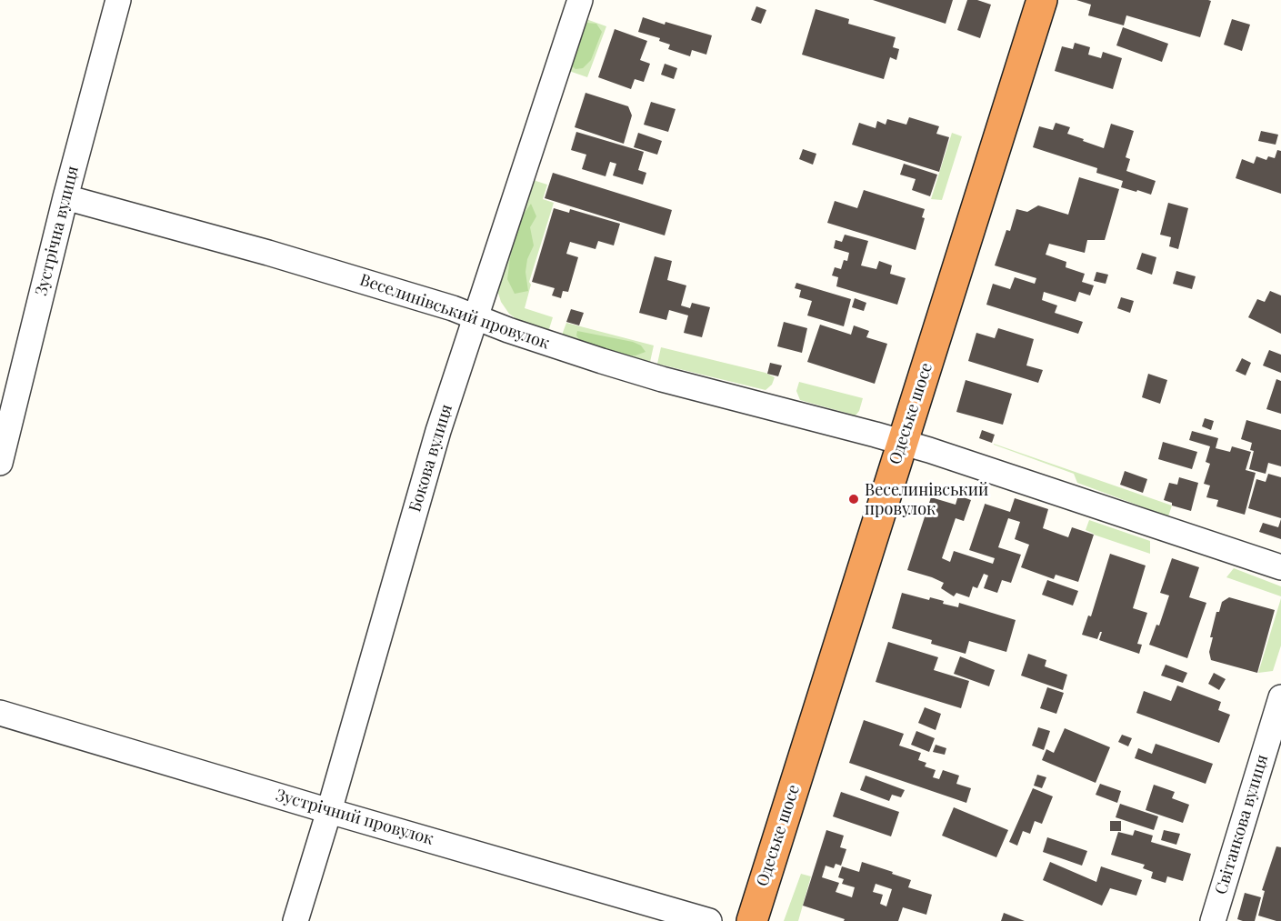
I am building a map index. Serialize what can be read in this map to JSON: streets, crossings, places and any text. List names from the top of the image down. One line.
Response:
{"streets":{"highway":["Одеське шосе"],"street":["Зустрічна вулиця","Веселинівський провулок","Бокова вулиця","Зустрічний провулок","Світанкова вулиця"]},"crossings":[["Зустрічна вулиця","Веселинівський провулок"],["Веселинівський провулок","Одеське шосе"],["Веселинівський провулок","Бокова вулиця"],["Бокова вулиця","Зустрічний провулок"]],"places":["Веселинівський провулок"]}
